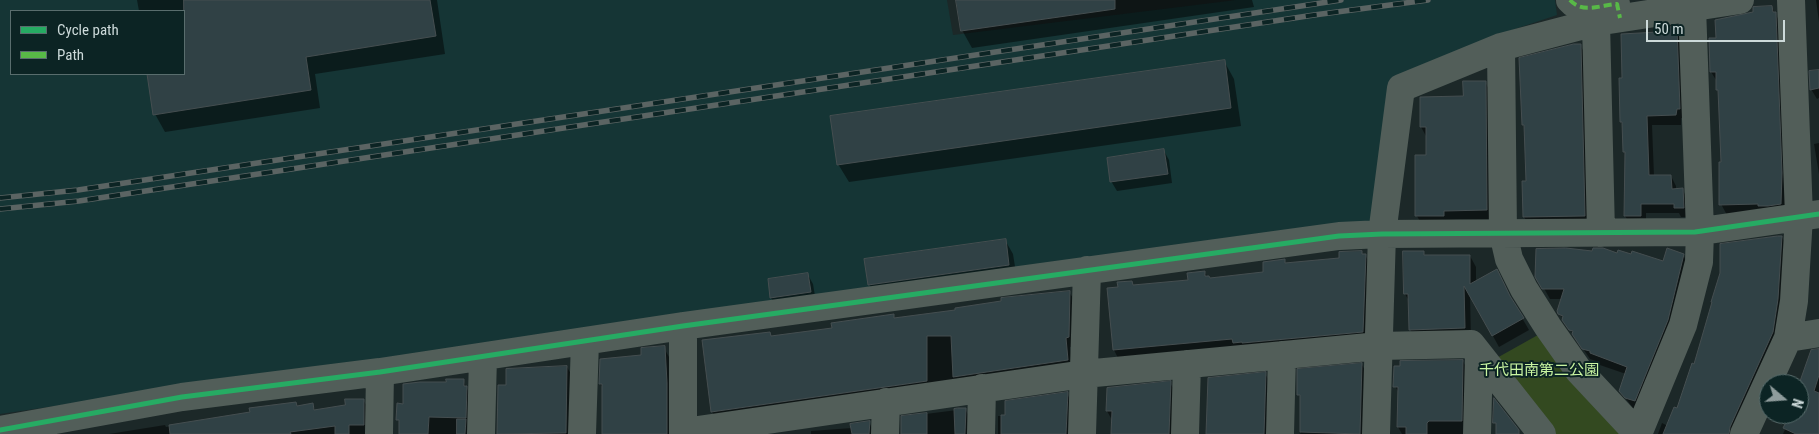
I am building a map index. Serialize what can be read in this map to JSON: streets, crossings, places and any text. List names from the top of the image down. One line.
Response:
{"parks":["千代田南第二公園"],"legend":["Cycle path","Path"],"scale_bar":"50 m","north":"right"}
